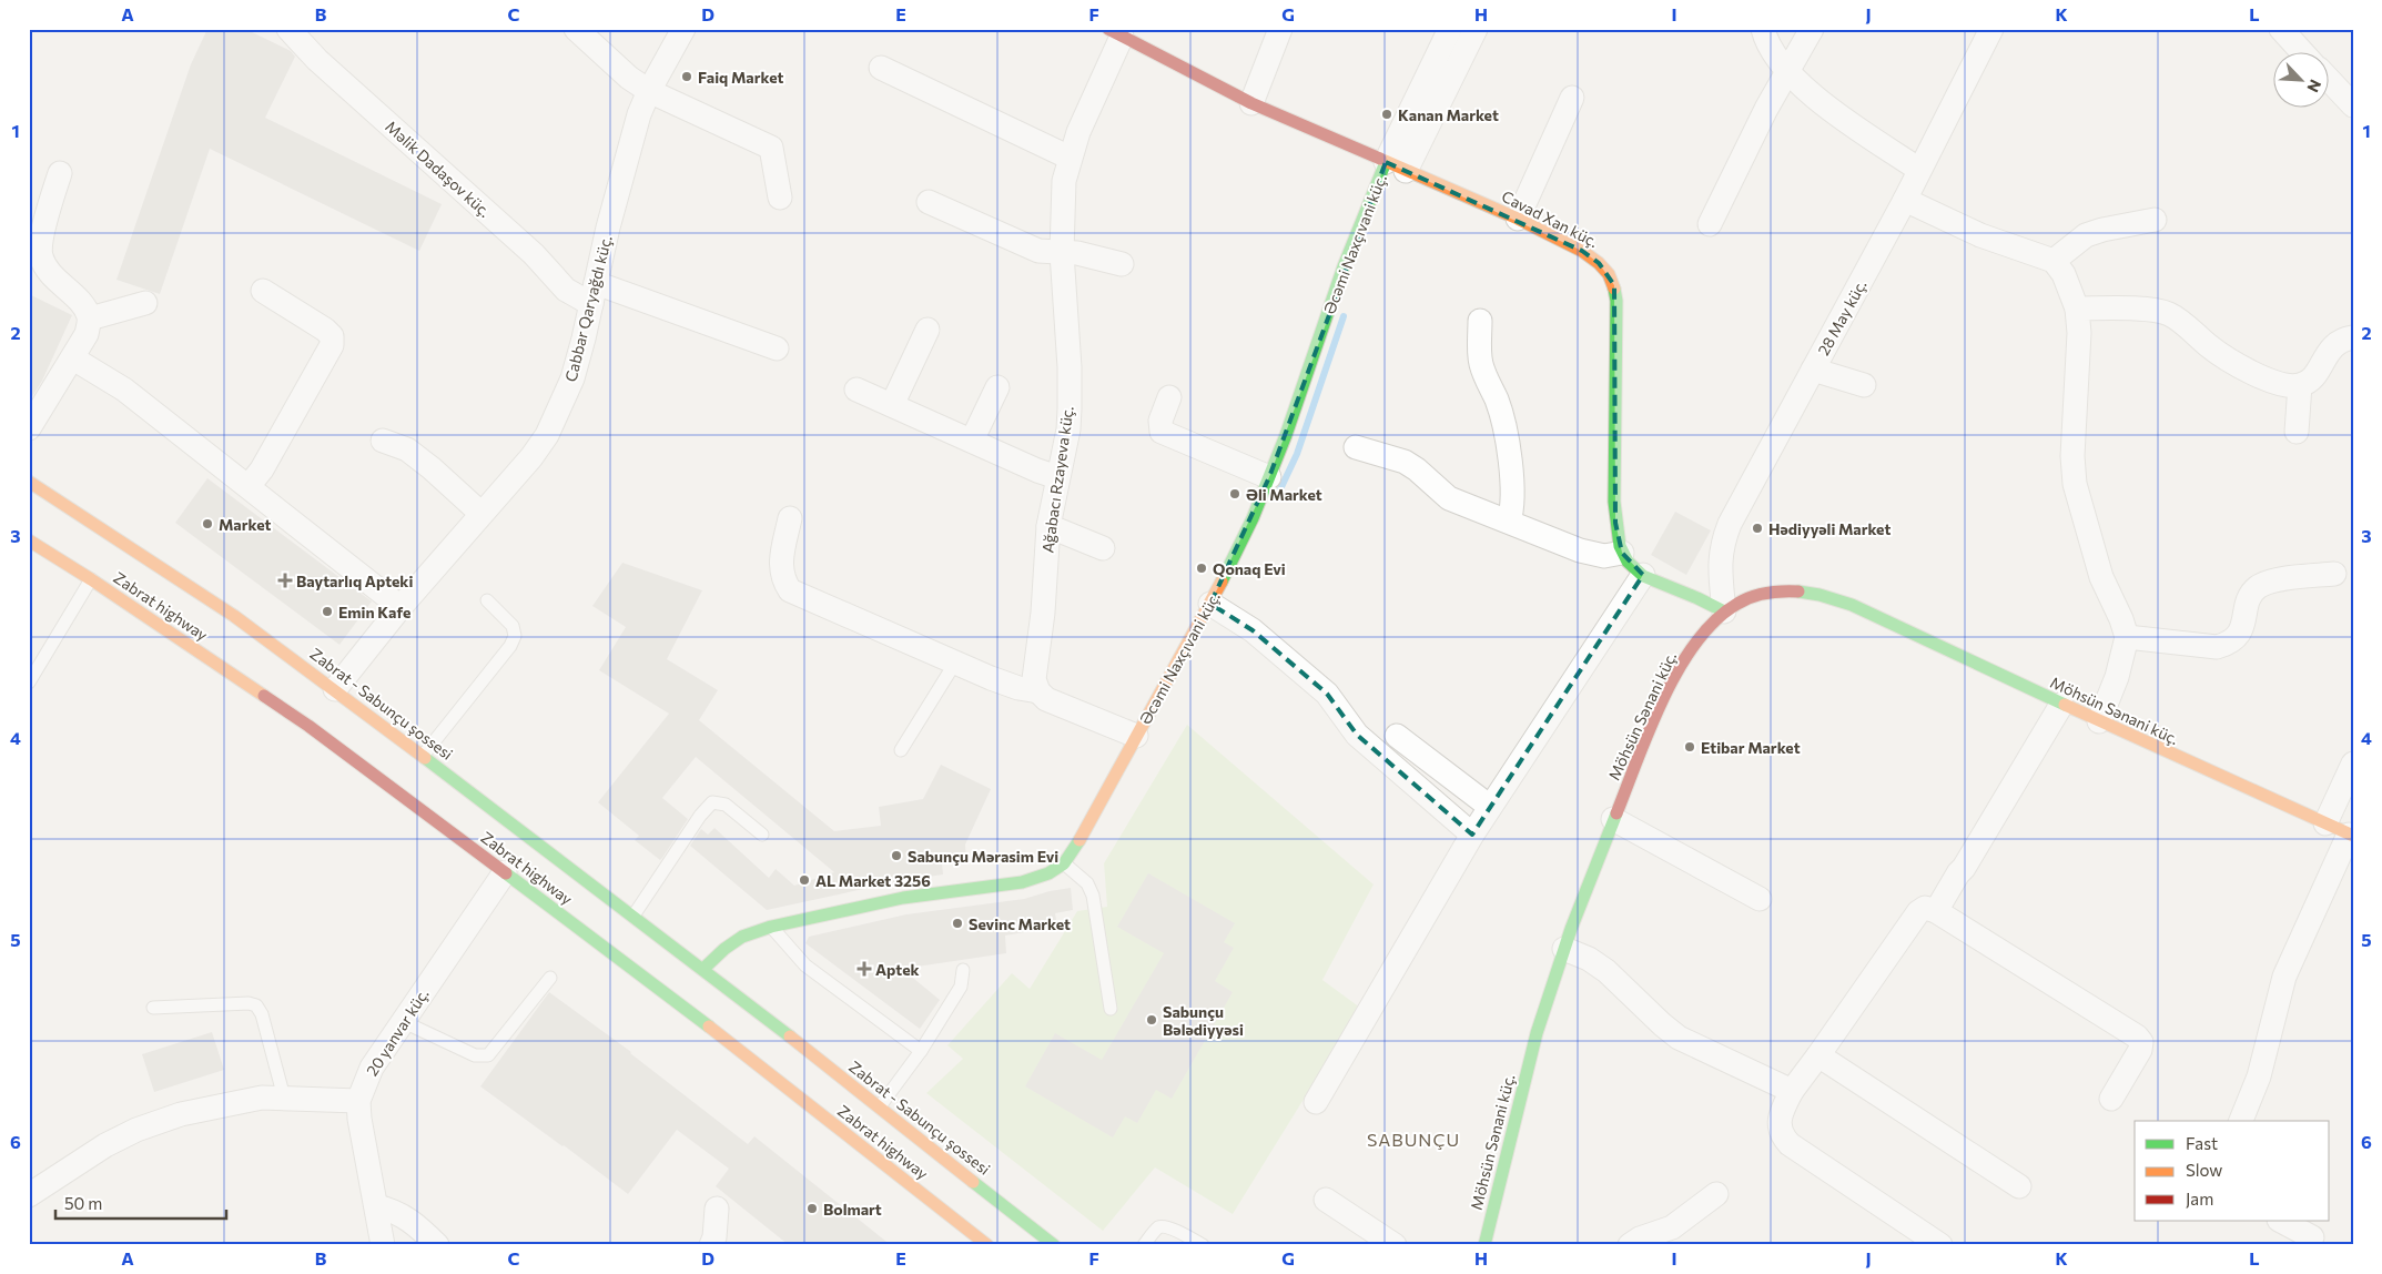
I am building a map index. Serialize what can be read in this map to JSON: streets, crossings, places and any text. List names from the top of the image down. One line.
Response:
{"streets":{"street":["Məlik Dadaşov küç.","Cavad Xan küç.","Əcəmi Naxçıvani küç.","Cabbar Qaryağdı küç.","28 May küç.","Ağabacı Rzayeva küç.","Zabrat highway","Zabrat - Sabunçu şossesi","Möhsün Sənani küç.","20 yanvar küç."]},"crossings":[["Məlik Dadaşov küç.","Cabbar Qaryağdı küç."],["Cavad Xan küç.","Əcəmi Naxçıvani küç."],["Cavad Xan küç.","Ağabacı Rzayeva küç."],["Əcəmi Naxçıvani küç.","Zabrat - Sabunçu şossesi"],["Cabbar Qaryağdı küç.","Zabrat - Sabunçu şossesi"],["28 May küç.","Möhsün Sənani küç."],["Zabrat highway","20 yanvar küç."]],"districts":["SABUNÇU"],"places":{"other":["Faiq Market","Kanan Market","Əli Market","Market","Hədiyyəli Market","Qonaq Evi","Emin Kafe","Etibar Market","Sabunçu Mərasim Evi","AL Market 3256","Sevinc Market","Sabunçu Bələdiyyəsi","Bolmart"],"health":["Baytarlıq Apteki","Aptek"]},"legend":["Fast","Slow","Jam"],"scale_bar":"50 m","north":"bottom right","grid":{"columns":["A","B","C","D","E","F","G","H","I","J","K","L"],"rows":["1","2","3","4","5","6"]}}
